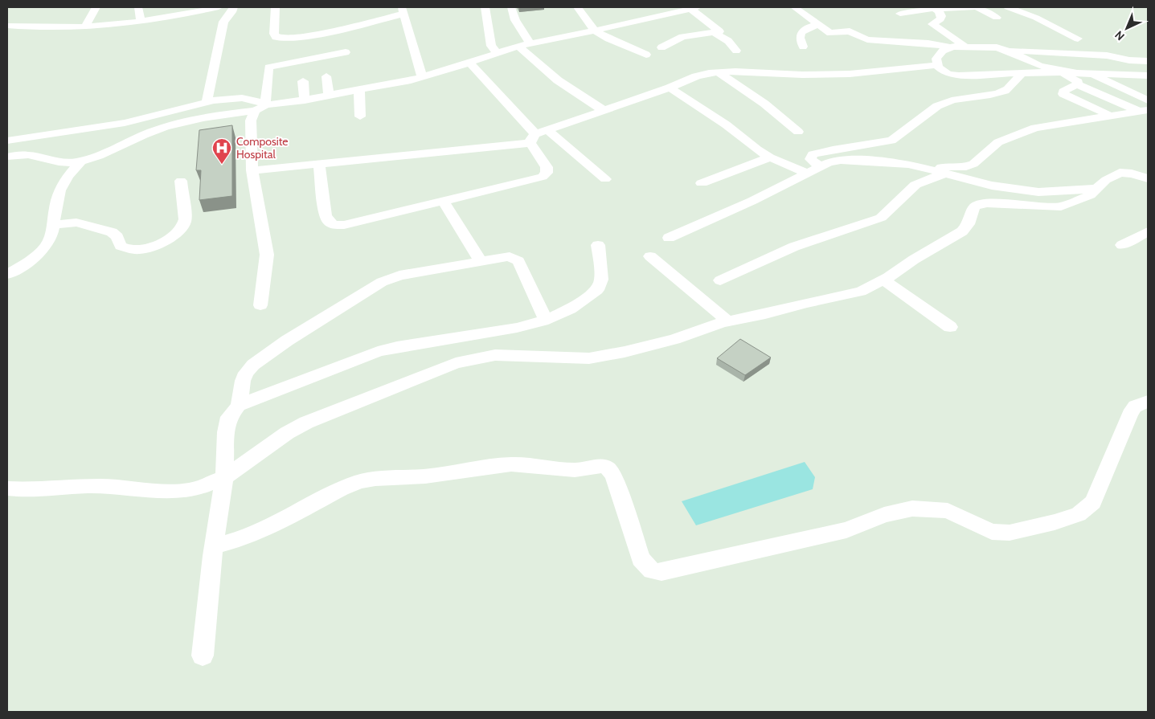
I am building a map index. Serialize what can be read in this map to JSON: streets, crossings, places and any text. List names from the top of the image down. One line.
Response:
{"places":{"hospital":["Composite Hospital"]},"north":"bottom left"}
